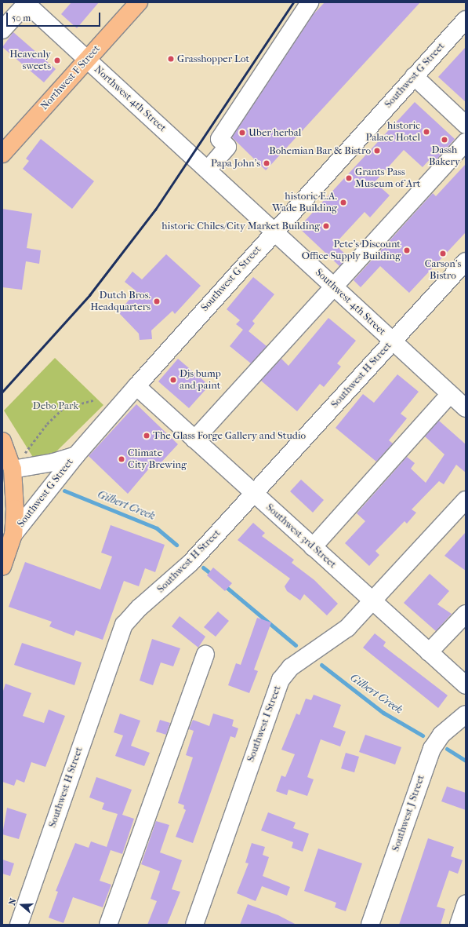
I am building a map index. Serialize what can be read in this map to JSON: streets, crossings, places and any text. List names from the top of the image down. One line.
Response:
{"streets":{"main road":["Southwest G Street","Northwest F Street"],"street":["Northwest 4th Street","Southwest 4th Street","Southwest H Street","Southwest 3rd Street","Southwest I Street","Southwest J Street"]},"crossings":[["Southwest G Street","Southwest 4th Street"],["Southwest G Street","Southwest 3rd Street"],["Northwest F Street","Northwest 4th Street"],["Northwest 4th Street","Southwest 4th Street"],["Southwest 4th Street","Southwest H Street"],["Southwest H Street","Southwest 3rd Street"],["Southwest 3rd Street","Southwest I Street"]],"water":["Gilbert Creek"],"parks":["Debo Park"],"places":["Grasshopper Lot","Heavenly sweets","historic Palace Hotel","Uber herbal","Dassh Bakery","Bohemian Bar & Bistro","Papa John's","Grants Pass Museum of Art","historic E.A. Wade Building","historic Chiles/City Market Building","Pete's Discount Office Supply Building","Carson's Bistro","Dutch Bros. Headquarters","Djs bump and paint","The Glass Forge Gallery and Studio","Climate City Brewing"],"scale_bar":"50 m","north":"left"}
